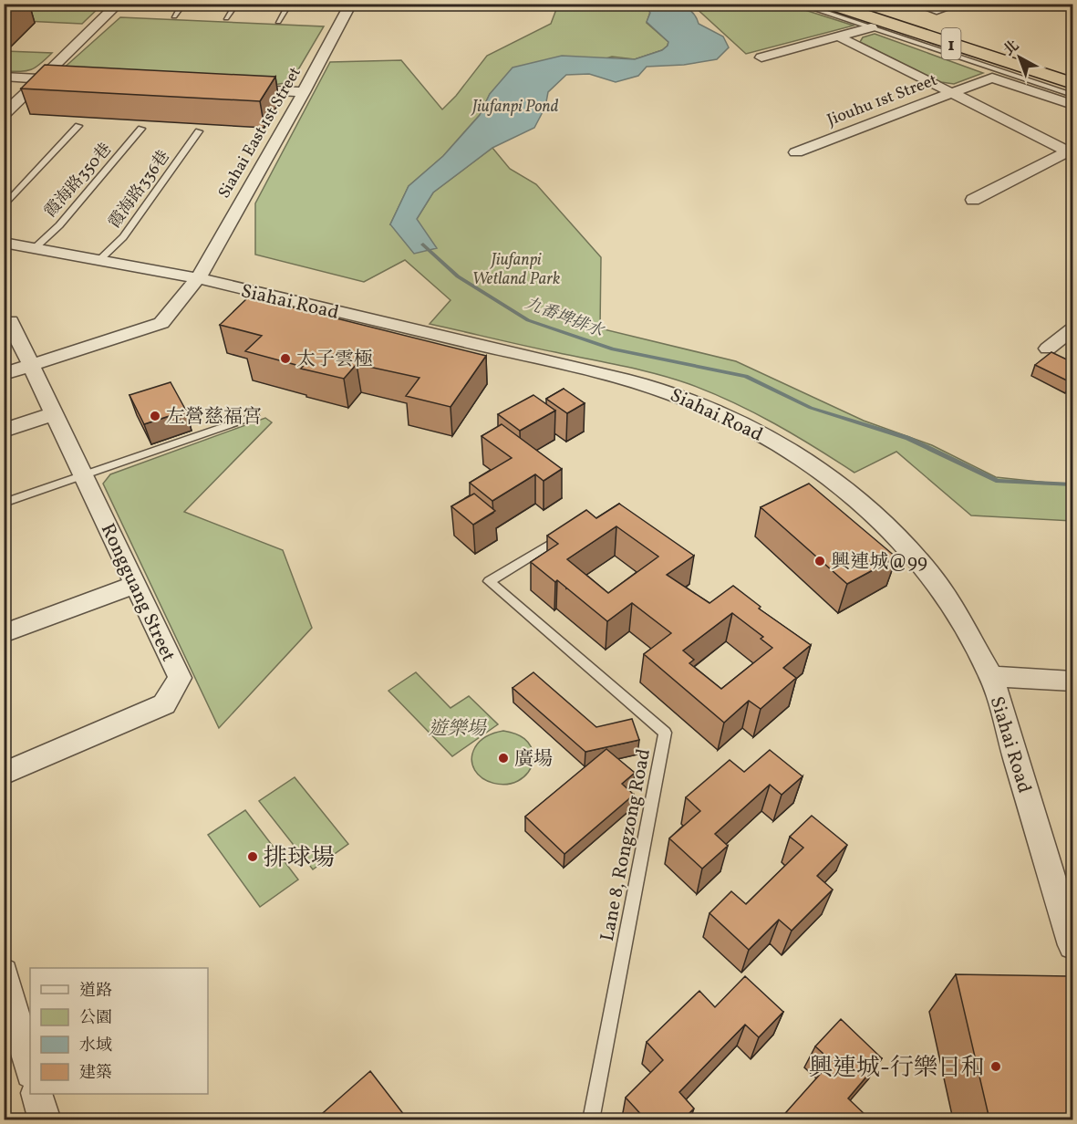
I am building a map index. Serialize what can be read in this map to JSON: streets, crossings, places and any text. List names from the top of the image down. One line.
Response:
{"streets":{"highway":["1"],"street":["Jiouhu 1st Street","Siahai East 1st Street","Siahai Road","Rongguang Street"],"lane":["霞海路350巷","霞海路336巷","Lane 8, Rongzong Road"]},"crossings":[["Siahai East 1st Street","Siahai Road"],["Siahai East 1st Street","Rongguang Street"],["霞海路350巷","Siahai Road"],["霞海路336巷","Siahai Road"]],"water":["Jiufanpi Pond","九番埤排水"],"parks":["Jiufanpi Wetland Park","遊樂場"],"places":["太子雲極","左營慈福宮","興連城@99","廣場","排球場","興連城-行樂日和"],"legend":["道路","公園","水域","建築"],"north":"top left"}
